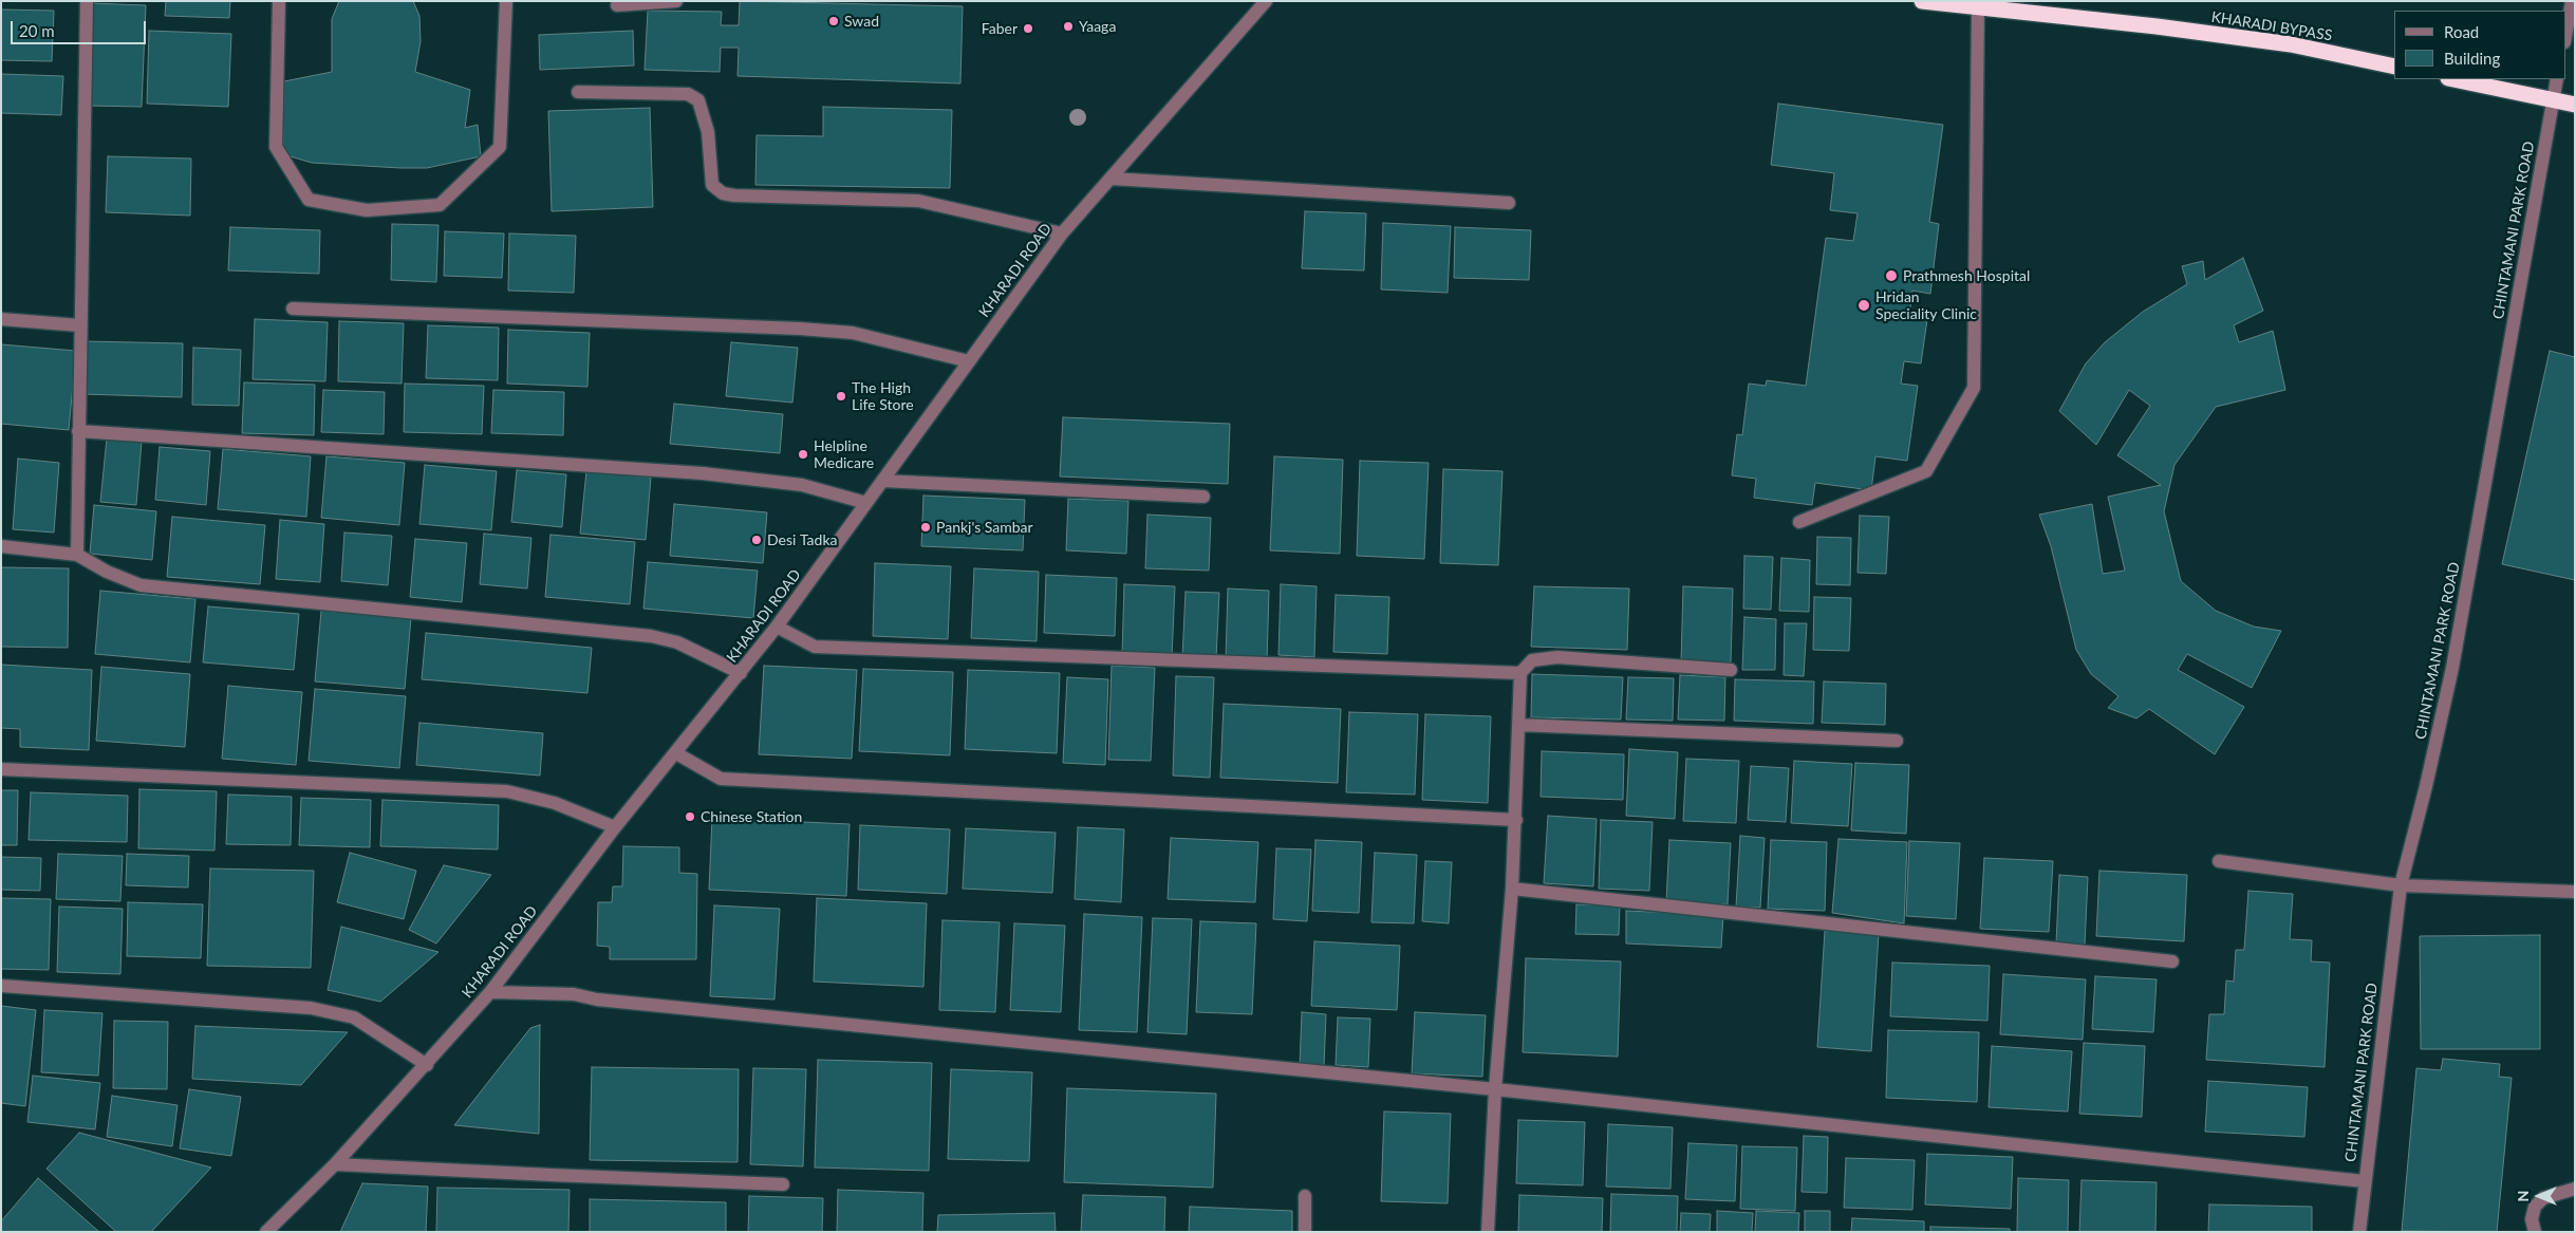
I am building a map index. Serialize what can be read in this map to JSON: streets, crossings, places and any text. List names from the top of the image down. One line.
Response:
{"streets":{"highway":["KHARADI BYPASS"],"street":["CHINTAMANI PARK ROAD","KHARADI ROAD"]},"places":["Swad","Yaaga","Faber","Prathmesh Hospital","Hridan Speciality Clinic","The High Life Store","Helpline Medicare","Pankj's Sambar","Desi Tadka","Chinese Station"],"legend":["Road","Building"],"scale_bar":"20 m","north":"left"}
